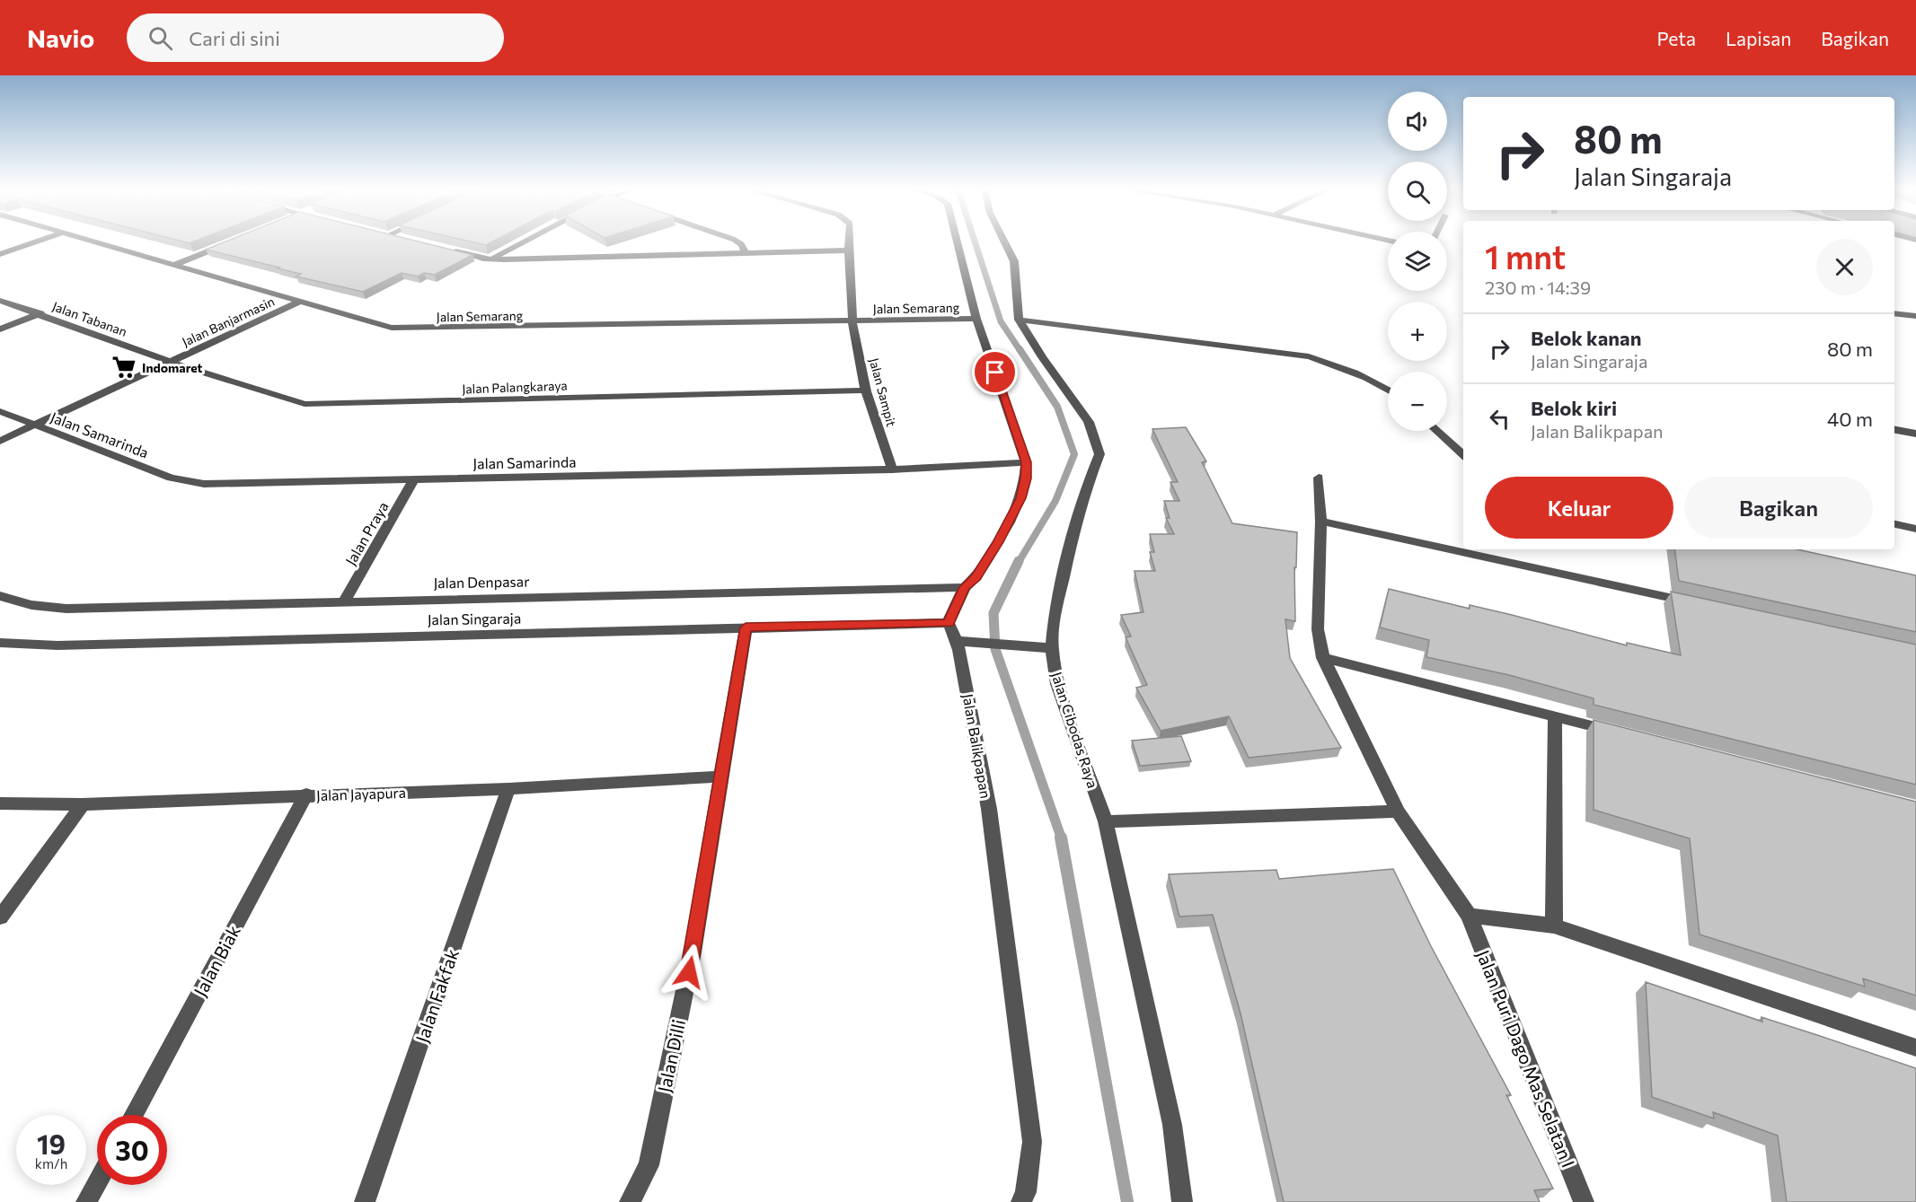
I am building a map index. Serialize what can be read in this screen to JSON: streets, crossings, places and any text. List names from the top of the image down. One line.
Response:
{"streets":{"street":["Jalan Semarang","Jalan Tabanan","Jalan Banjarmasin","Jalan Palangkaraya","Jalan Sampit","Jalan Samarinda","Jalan Praya","Jalan Denpasar","Jalan Singaraja","Jalan Cibodas Raya","Jalan Balikpapan","Jalan Jayapura","Jalan Biak","Jalan Fakfak","Jalan Dilli","Jalan Puri Dago Mas Selatan I"]},"crossings":[["Jalan Semarang","Jalan Banjarmasin"],["Jalan Semarang","Jalan Sampit"],["Jalan Tabanan","Jalan Banjarmasin"],["Jalan Tabanan","Jalan Palangkaraya"],["Jalan Banjarmasin","Jalan Palangkaraya"],["Jalan Banjarmasin","Jalan Samarinda"],["Jalan Palangkaraya","Jalan Sampit"],["Jalan Sampit","Jalan Samarinda"],["Jalan Samarinda","Jalan Praya"],["Jalan Praya","Jalan Denpasar"],["Jalan Singaraja","Jalan Balikpapan"],["Jalan Singaraja","Jalan Dilli"],["Jalan Jayapura","Jalan Biak"],["Jalan Jayapura","Jalan Fakfak"],["Jalan Jayapura","Jalan Dilli"]],"places":{"supermarket":["Indomaret"]},"page":{"header":"Navio","search":"Cari di sini","nav":["Peta","Lapisan","Bagikan"],"map_buttons":["+","−"],"turn":["80 m","Jalan Singaraja"],"heading":["1 mnt","230 m · 14:39"],"list":[{"name":"Belok kanan","note":"Jalan Singaraja","value":"80 m"},{"name":"Belok kiri","note":"Jalan Balikpapan","value":"40 m"}],"buttons":["Keluar","Bagikan"],"speed":"19 km/h","limit":"30"}}
